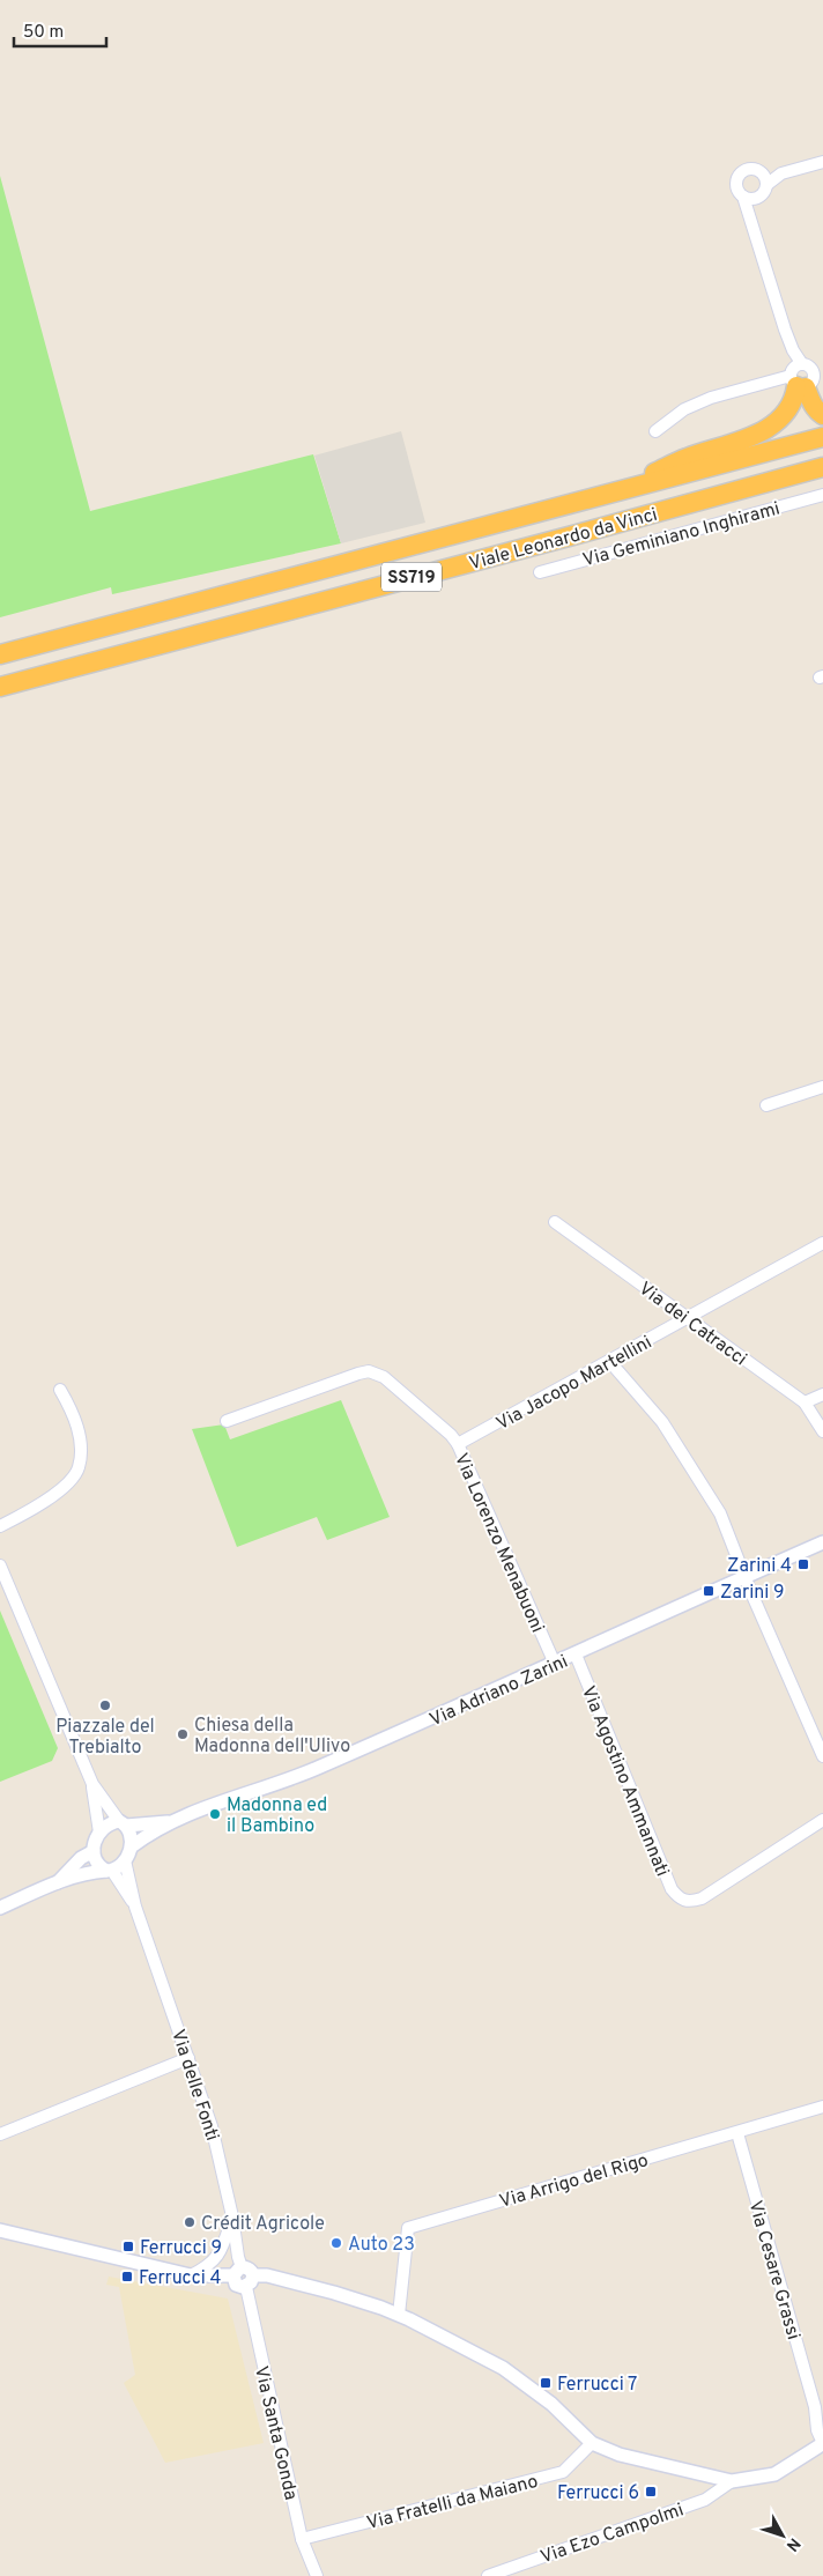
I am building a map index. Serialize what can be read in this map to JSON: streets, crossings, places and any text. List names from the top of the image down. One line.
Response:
{"streets":{"highway":["Viale Leonardo da Vinci","SS719"],"street":["Via Geminiano Inghirami","Via dei Catracci","Via Jacopo Martellini","Via Lorenzo Menabuoni","Via Adriano Zarini","Via Agostino Ammannati","Via delle Fonti","Via Arrigo del Rigo","Via Cesare Grassi","Via Santa Gonda","Via Fratelli da Maiano","Via Ezo Campolmi"]},"crossings":[["Via dei Catracci","Via Jacopo Martellini"],["Via Jacopo Martellini","Via Lorenzo Menabuoni"],["Via Lorenzo Menabuoni","Via Adriano Zarini"],["Via Adriano Zarini","Via Agostino Ammannati"],["Via delle Fonti","Via Santa Gonda"],["Via Arrigo del Rigo","Via Cesare Grassi"],["Via Santa Gonda","Via Fratelli da Maiano"]],"places":{"transit":["Zarini 4","Zarini 9","Ferrucci 9","Ferrucci 4","Ferrucci 7","Ferrucci 6"],"other":["Piazzale del Trebialto","Chiesa della Madonna dell'Ulivo","Madonna ed il Bambino","Crédit Agricole","Auto 23"]},"scale_bar":"50 m","north":"bottom right"}
